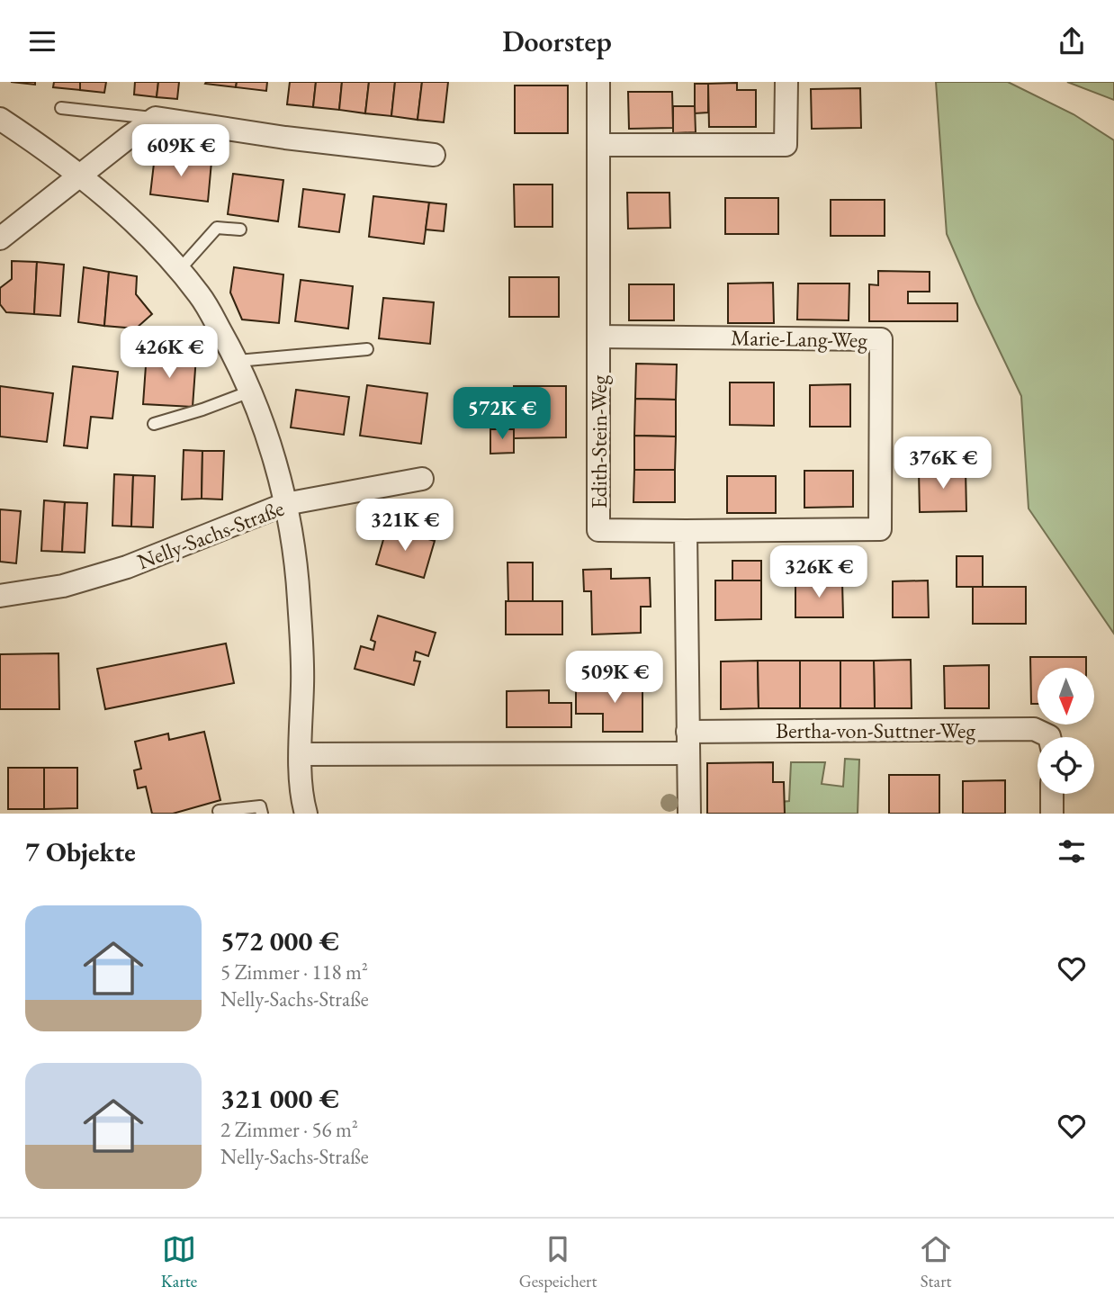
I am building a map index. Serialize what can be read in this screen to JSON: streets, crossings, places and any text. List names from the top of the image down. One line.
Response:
{"streets":{"street":["Marie-Lang-Weg","Edith-Stein-Weg","Nelly-Sachs-Straße","Bertha-von-Suttner-Weg"]},"crossings":[["Marie-Lang-Weg","Edith-Stein-Weg"]],"north":"bottom","page":{"header":"Doorstep","price":["609K €","426K €","572K €","376K €","321K €","326K €","509K €"],"heading":"7 Objekte","list":[{"name":"572 000 €","note":"5 Zimmer · 118 m² · Nelly-Sachs-Straße"},{"name":"321 000 €","note":"2 Zimmer · 56 m² · Nelly-Sachs-Straße"}],"tabs":["Karte","Gespeichert","Start"]}}
